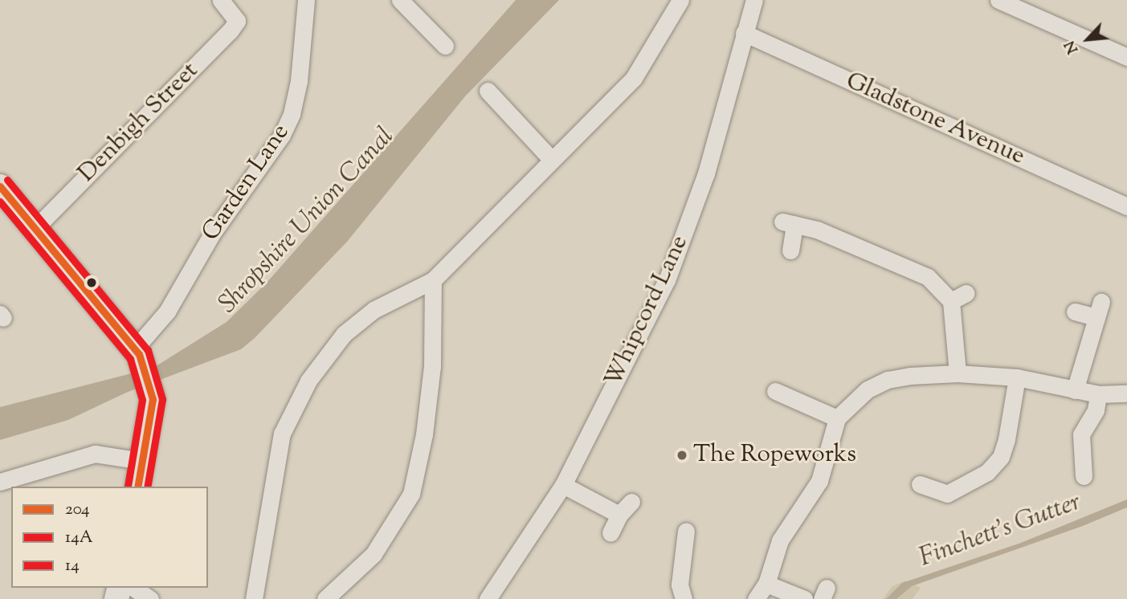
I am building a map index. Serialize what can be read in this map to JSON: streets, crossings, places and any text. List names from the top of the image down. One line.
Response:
{"streets":{"street":["Gladstone Avenue","Denbigh Street","Garden Lane","Whipcord Lane"]},"crossings":[["Gladstone Avenue","Whipcord Lane"]],"water":["Shropshire Union Canal","Finchett's Gutter"],"places":["The Ropeworks"],"lines":["transit line 14","transit line 204","transit line 14A"],"legend":["204","14A","14"],"north":"bottom left"}
